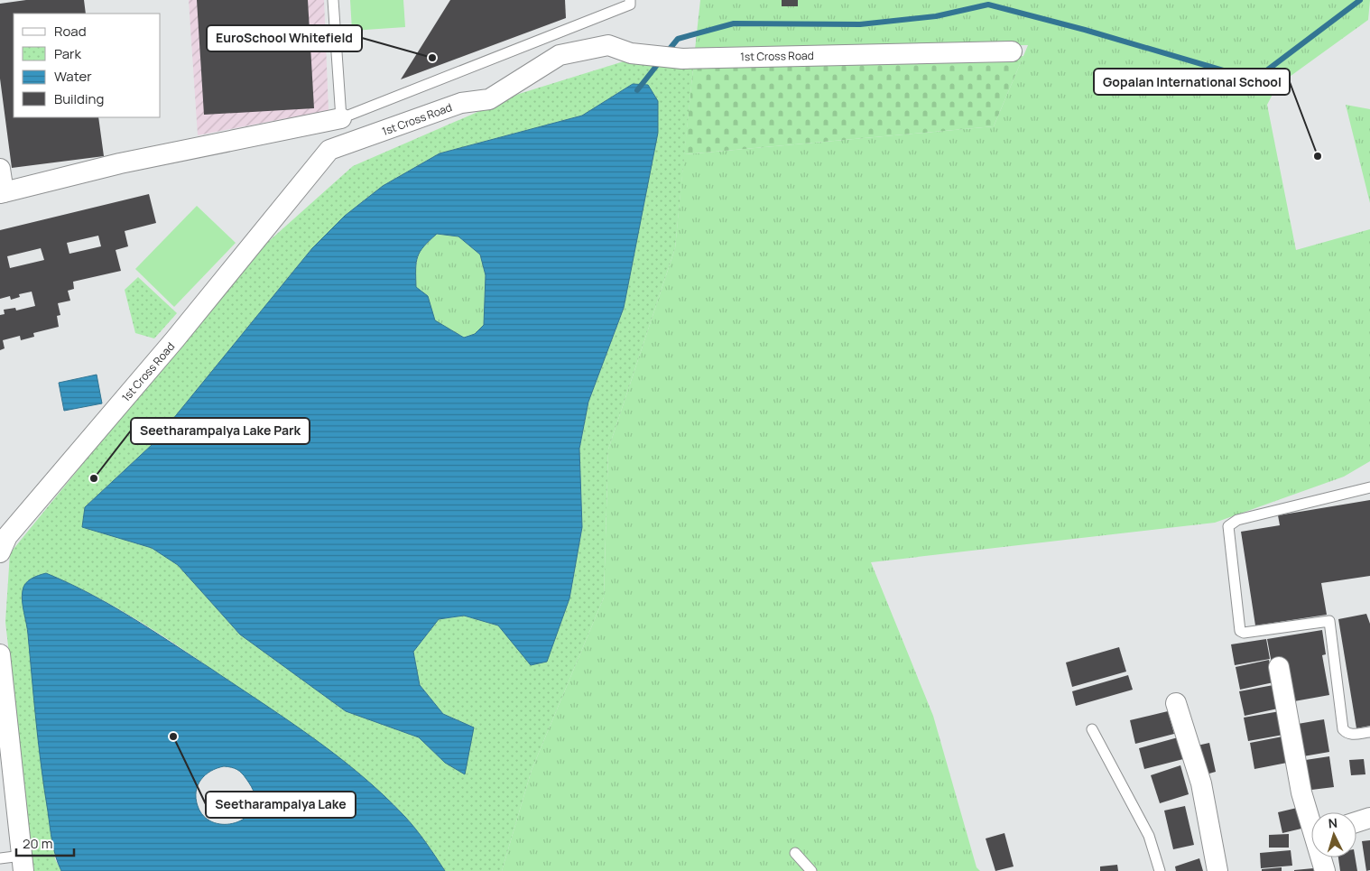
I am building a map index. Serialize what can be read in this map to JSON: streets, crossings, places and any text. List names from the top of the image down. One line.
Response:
{"streets":{"street":["1st Cross Road"]},"places":["EuroSchool Whitefield","Gopalan International School","Seetharampalya Lake Park","Seetharampalya Lake"],"legend":["Road","Park","Water","Building"],"scale_bar":"20 m","north":"top"}
